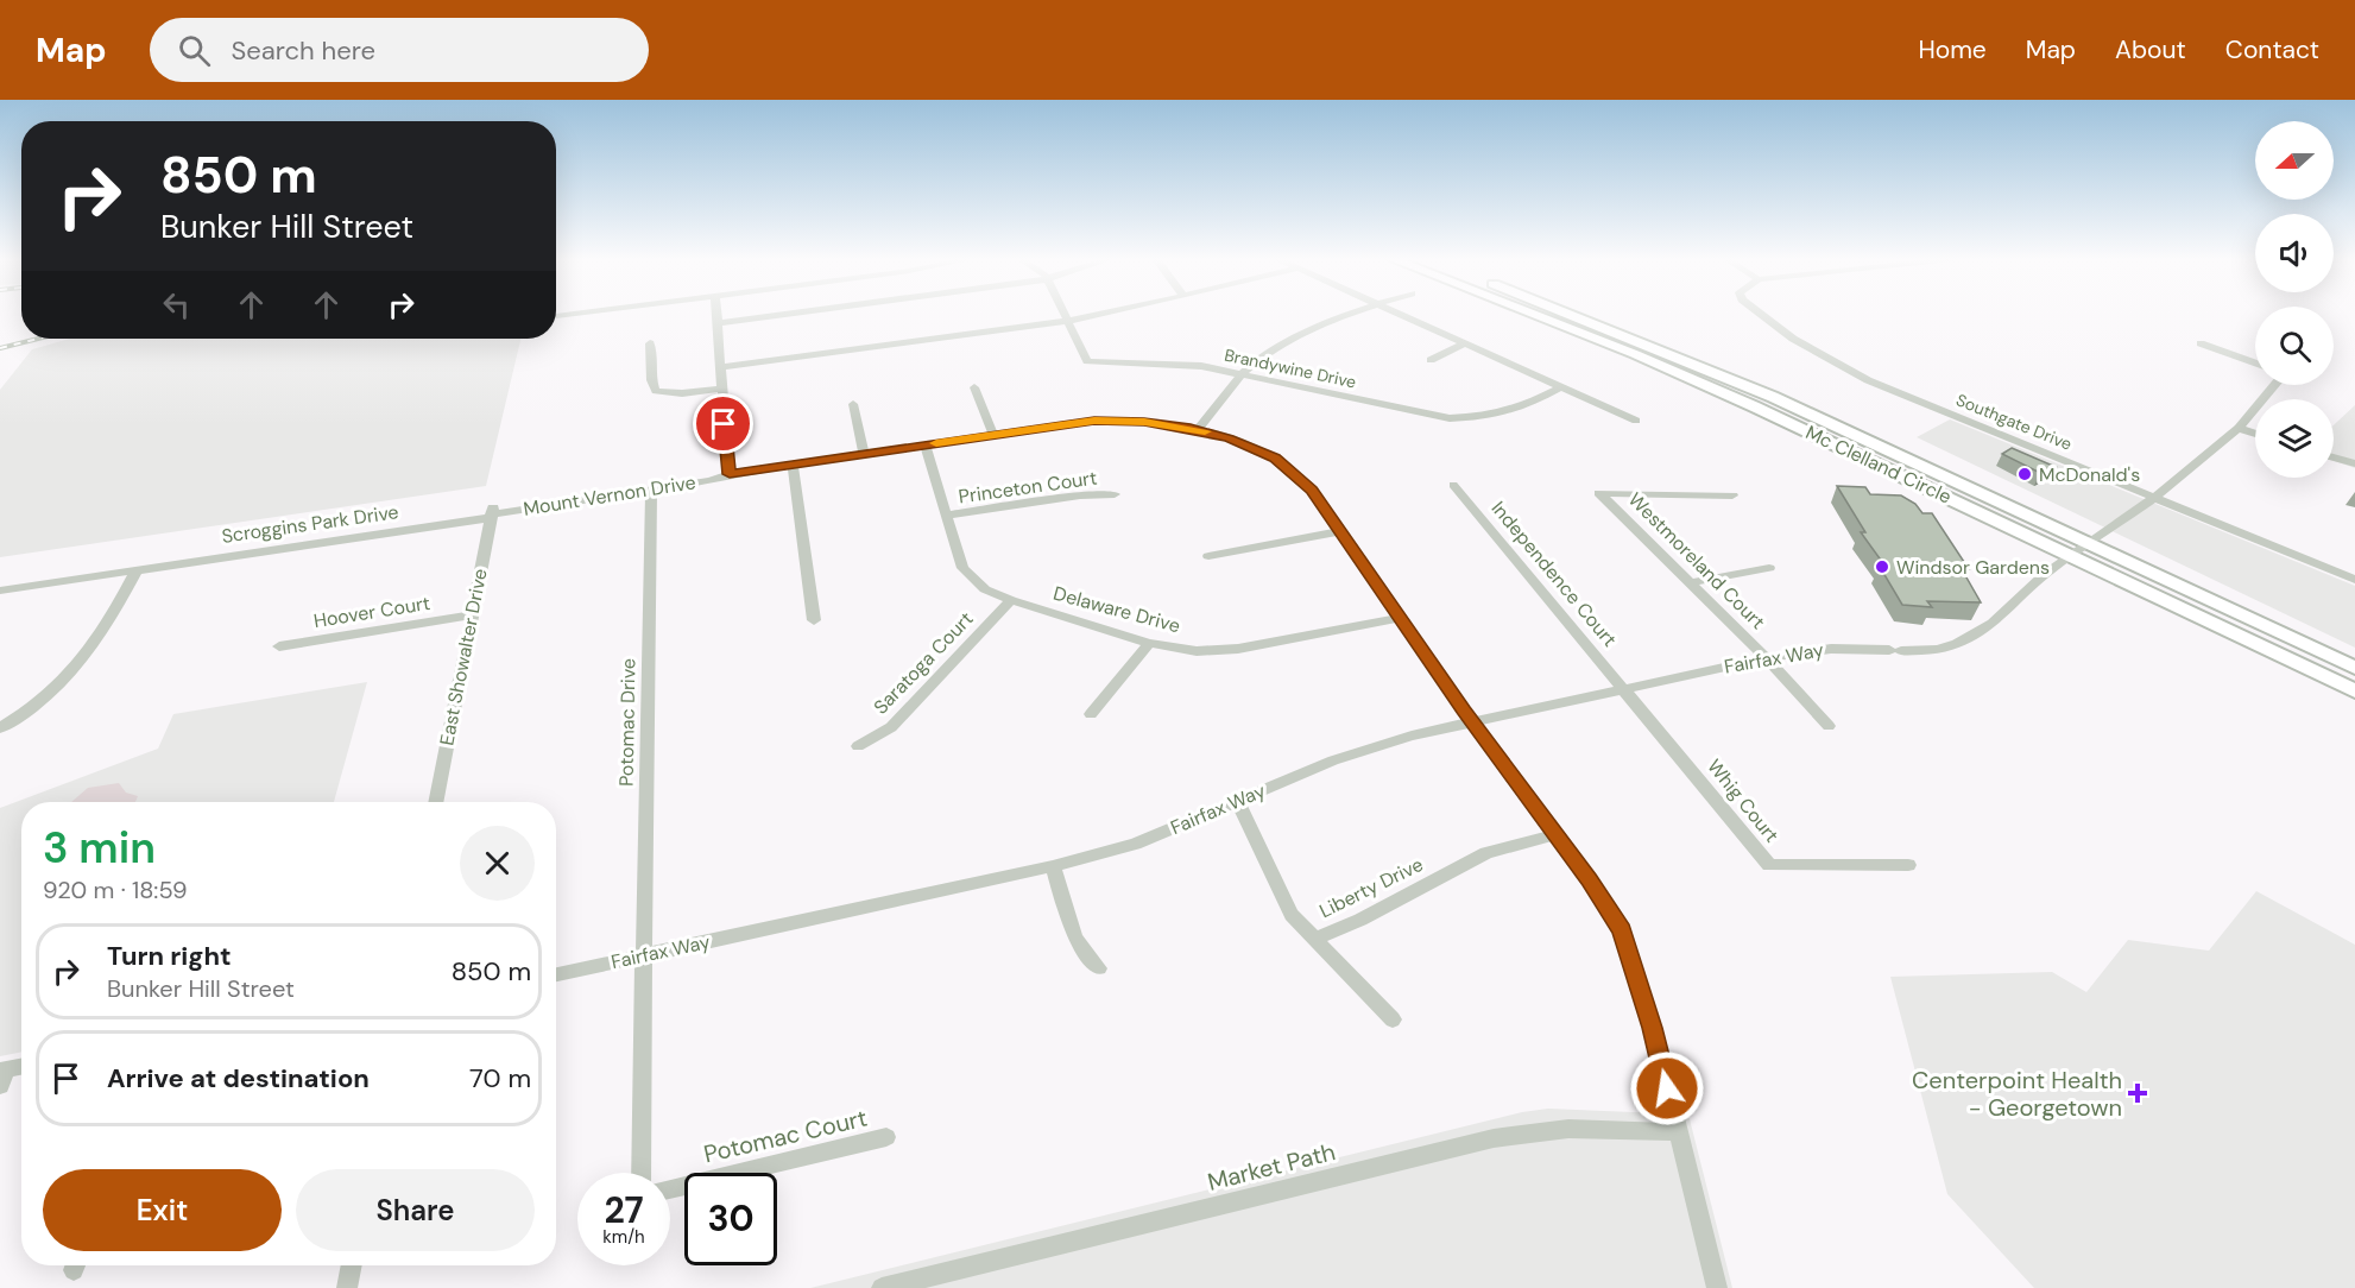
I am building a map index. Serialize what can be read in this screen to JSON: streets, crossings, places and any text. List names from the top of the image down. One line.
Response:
{"streets":{"highway":["Mc Clelland Circle"],"street":["Brandywine Drive","Southgate Drive","Princeton Court","Mount Vernon Drive","Scroggins Park Drive","Westmoreland Court","Independence Court","Delaware Drive","Hoover Court","East Showalter Drive","Fairfax Way","Saratoga Court","Potomac Drive","Whig Court","Liberty Drive","Potomac Court","Market Path"]},"crossings":[["Southgate Drive","Fairfax Way"],["Mc Clelland Circle","Fairfax Way"],["Princeton Court","Delaware Drive"],["Mount Vernon Drive","Scroggins Park Drive"],["Mount Vernon Drive","Delaware Drive"],["Mount Vernon Drive","East Showalter Drive"],["Mount Vernon Drive","Fairfax Way"],["Mount Vernon Drive","Potomac Drive"],["Mount Vernon Drive","Liberty Drive"],["Mount Vernon Drive","Market Path"],["Scroggins Park Drive","East Showalter Drive"],["Westmoreland Court","Fairfax Way"],["Independence Court","Fairfax Way"],["Independence Court","Whig Court"],["Delaware Drive","Saratoga Court"],["Hoover Court","East Showalter Drive"],["Fairfax Way","Potomac Drive"],["Fairfax Way","Whig Court"],["Fairfax Way","Liberty Drive"]],"places":{"other":["McDonald's","Windsor Gardens"],"health":["Centerpoint Health - Georgetown"]},"north":"left","page":{"header":"Map","search":"Search here","nav":["Home","Map","About","Contact"],"turn":["850 m","Bunker Hill Street"],"heading":["3 min","920 m · 18:59"],"list":[{"name":"Turn right","note":"Bunker Hill Street","value":"850 m"},{"name":"Arrive at destination","value":"70 m"}],"buttons":["Exit","Share"],"speed":"27 km/h","limit":"30"}}
